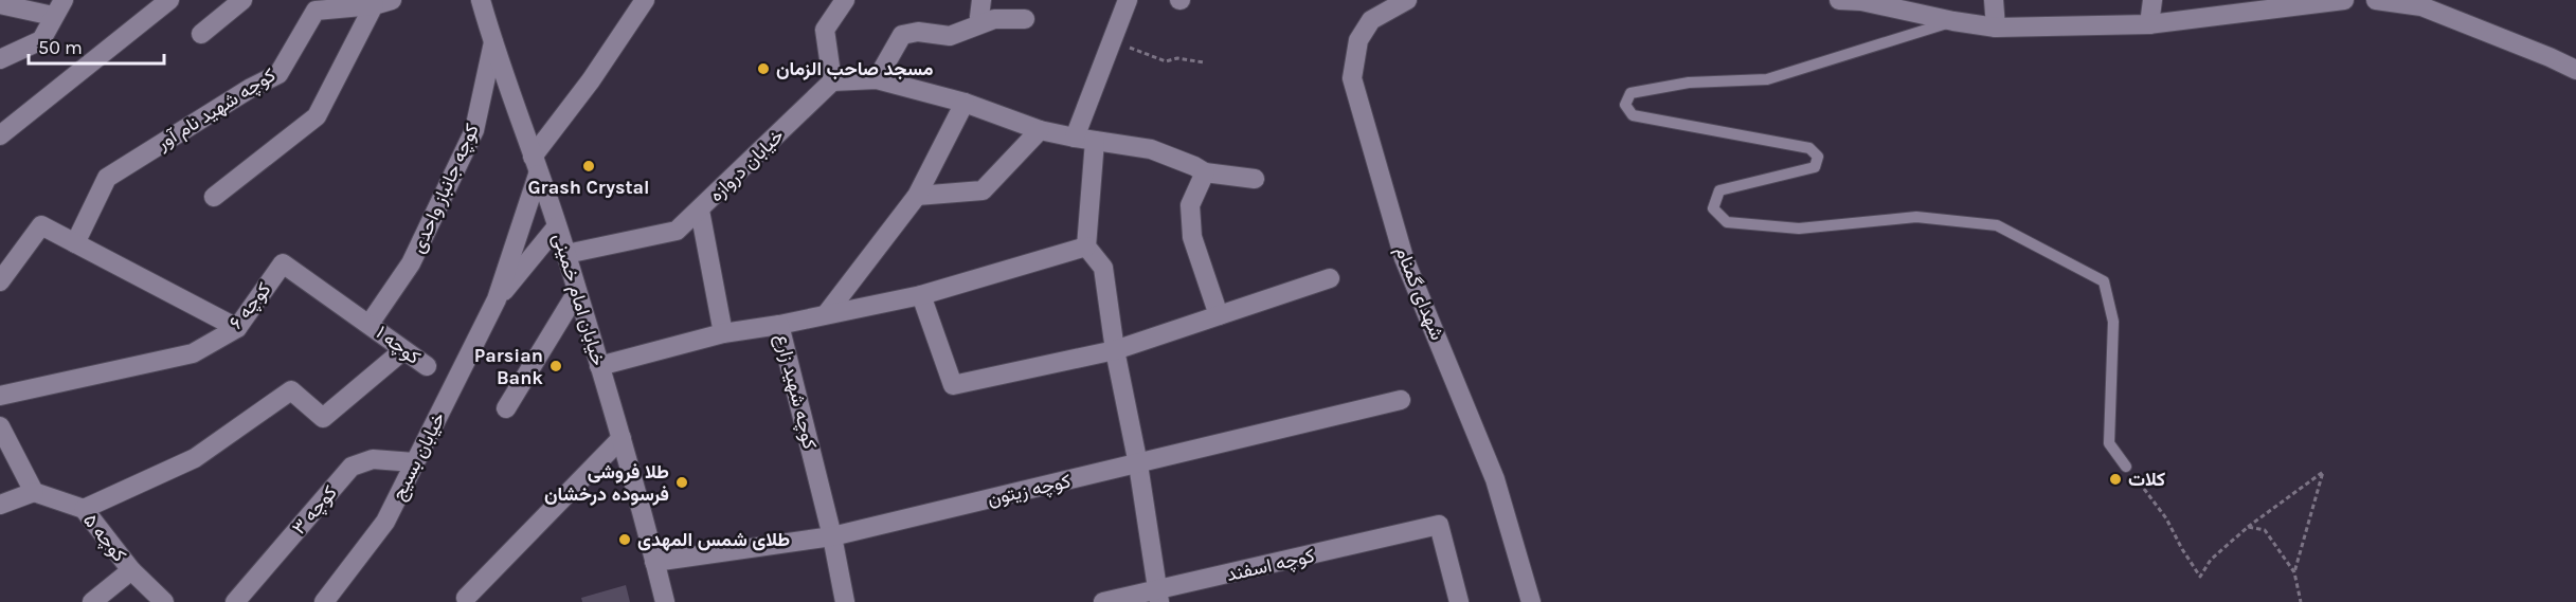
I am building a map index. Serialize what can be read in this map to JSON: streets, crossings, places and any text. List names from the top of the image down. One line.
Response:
{"streets":{"street":["کوچه شهید نام آور","خیابان دروازه","کوچه جانباز واحدی","شهدای گمنام","خیابان امام خمینی","کوچه ۶","کوچه ۱","کوچه شهید زارع","خیابان بسیج","کوچه زیتون","کوچه ۳","کوچه ۵","کوچه اسفند"]},"crossings":[["خیابان دروازه","خیابان امام خمینی"],["کوچه جانباز واحدی","خیابان امام خمینی"],["کوچه جانباز واحدی","کوچه ۶"],["کوچه جانباز واحدی","کوچه ۱"],["خیابان امام خمینی","کوچه شهید زارع"],["خیابان امام خمینی","خیابان بسیج"],["خیابان امام خمینی","کوچه زیتون"],["کوچه ۶","کوچه ۱"],["کوچه شهید زارع","کوچه زیتون"],["خیابان بسیج","کوچه ۳"]],"places":["مسجد صاحب الزمان","Grash Crystal","Parsian Bank","کلات","طلا فروشی فرسوده درخشان","طلای شمس المهدی"],"scale_bar":"50 m"}
